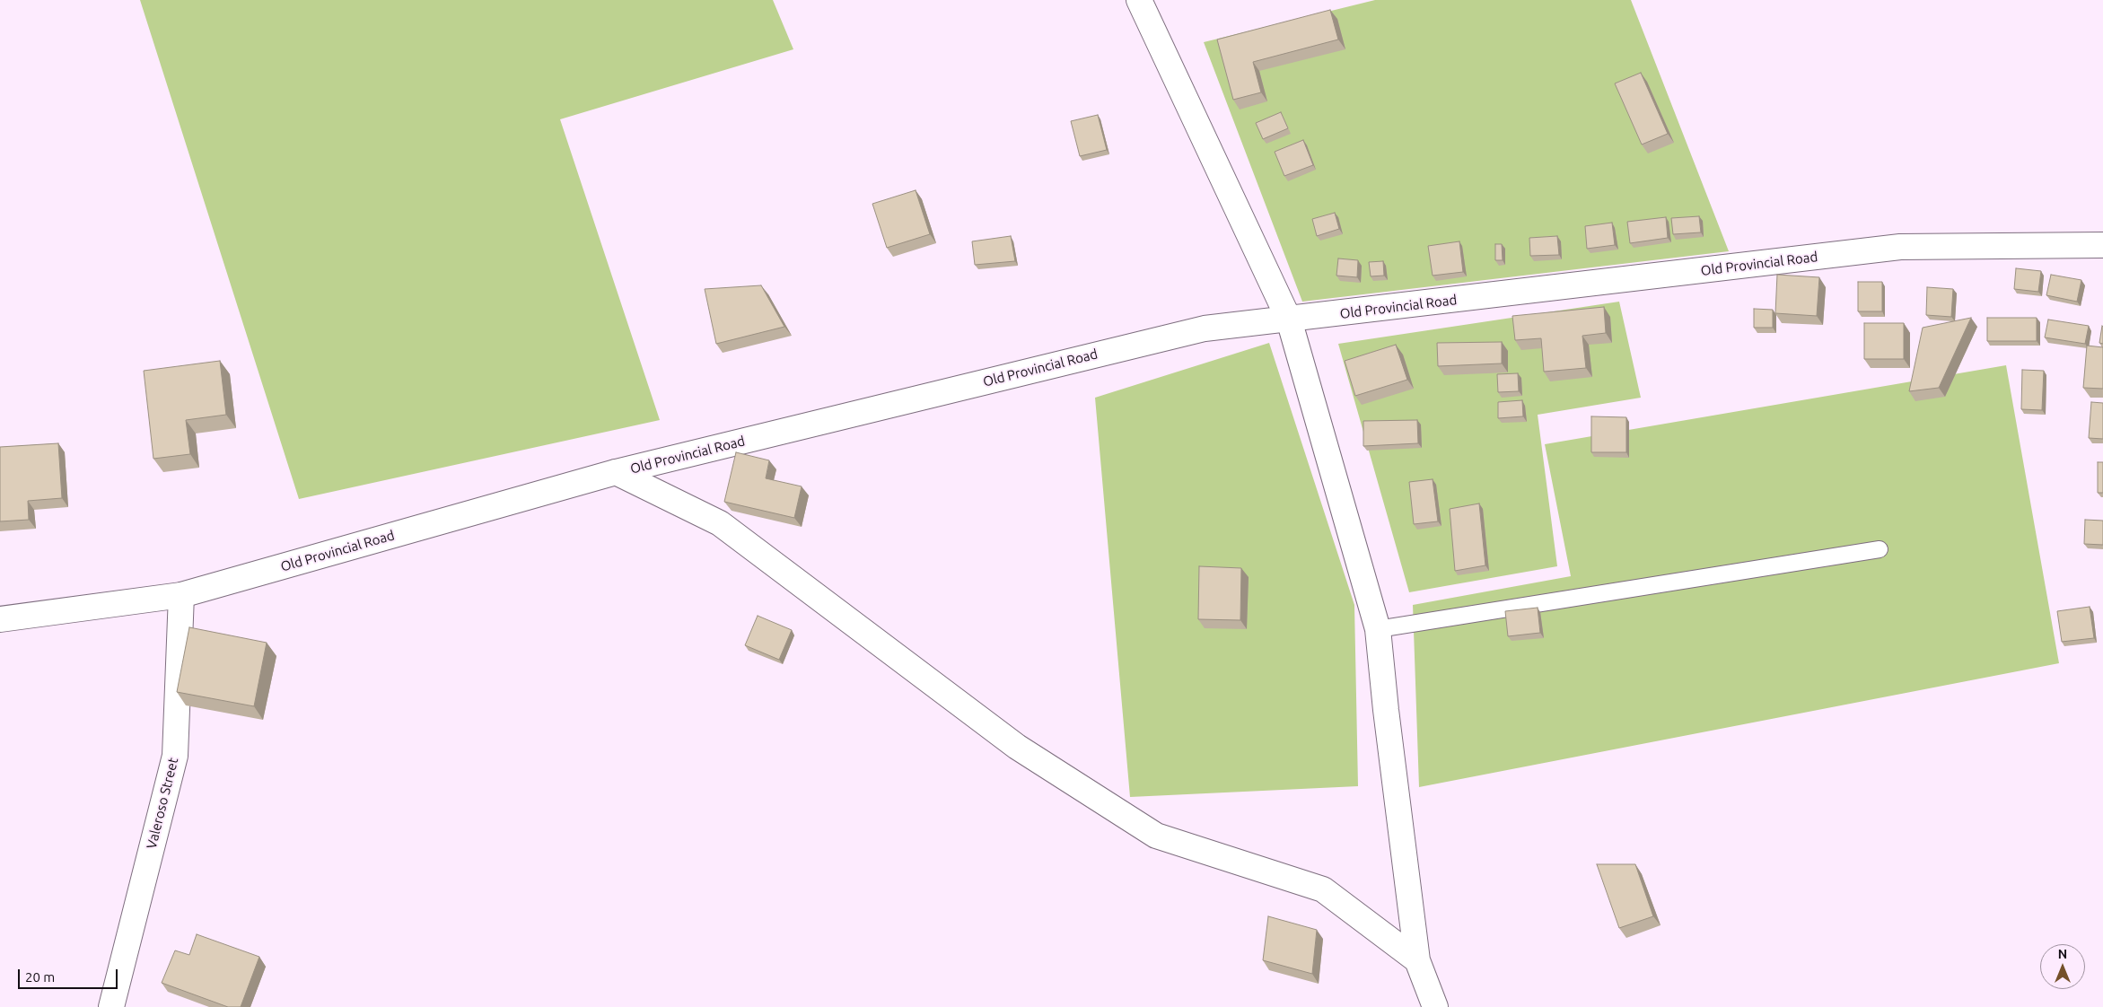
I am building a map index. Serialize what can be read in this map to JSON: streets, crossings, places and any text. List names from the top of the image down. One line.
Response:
{"streets":{"street":["Old Provincial Road","Valeroso Street"]},"crossings":[["Old Provincial Road","Valeroso Street"]],"scale_bar":"20 m","north":"top"}
